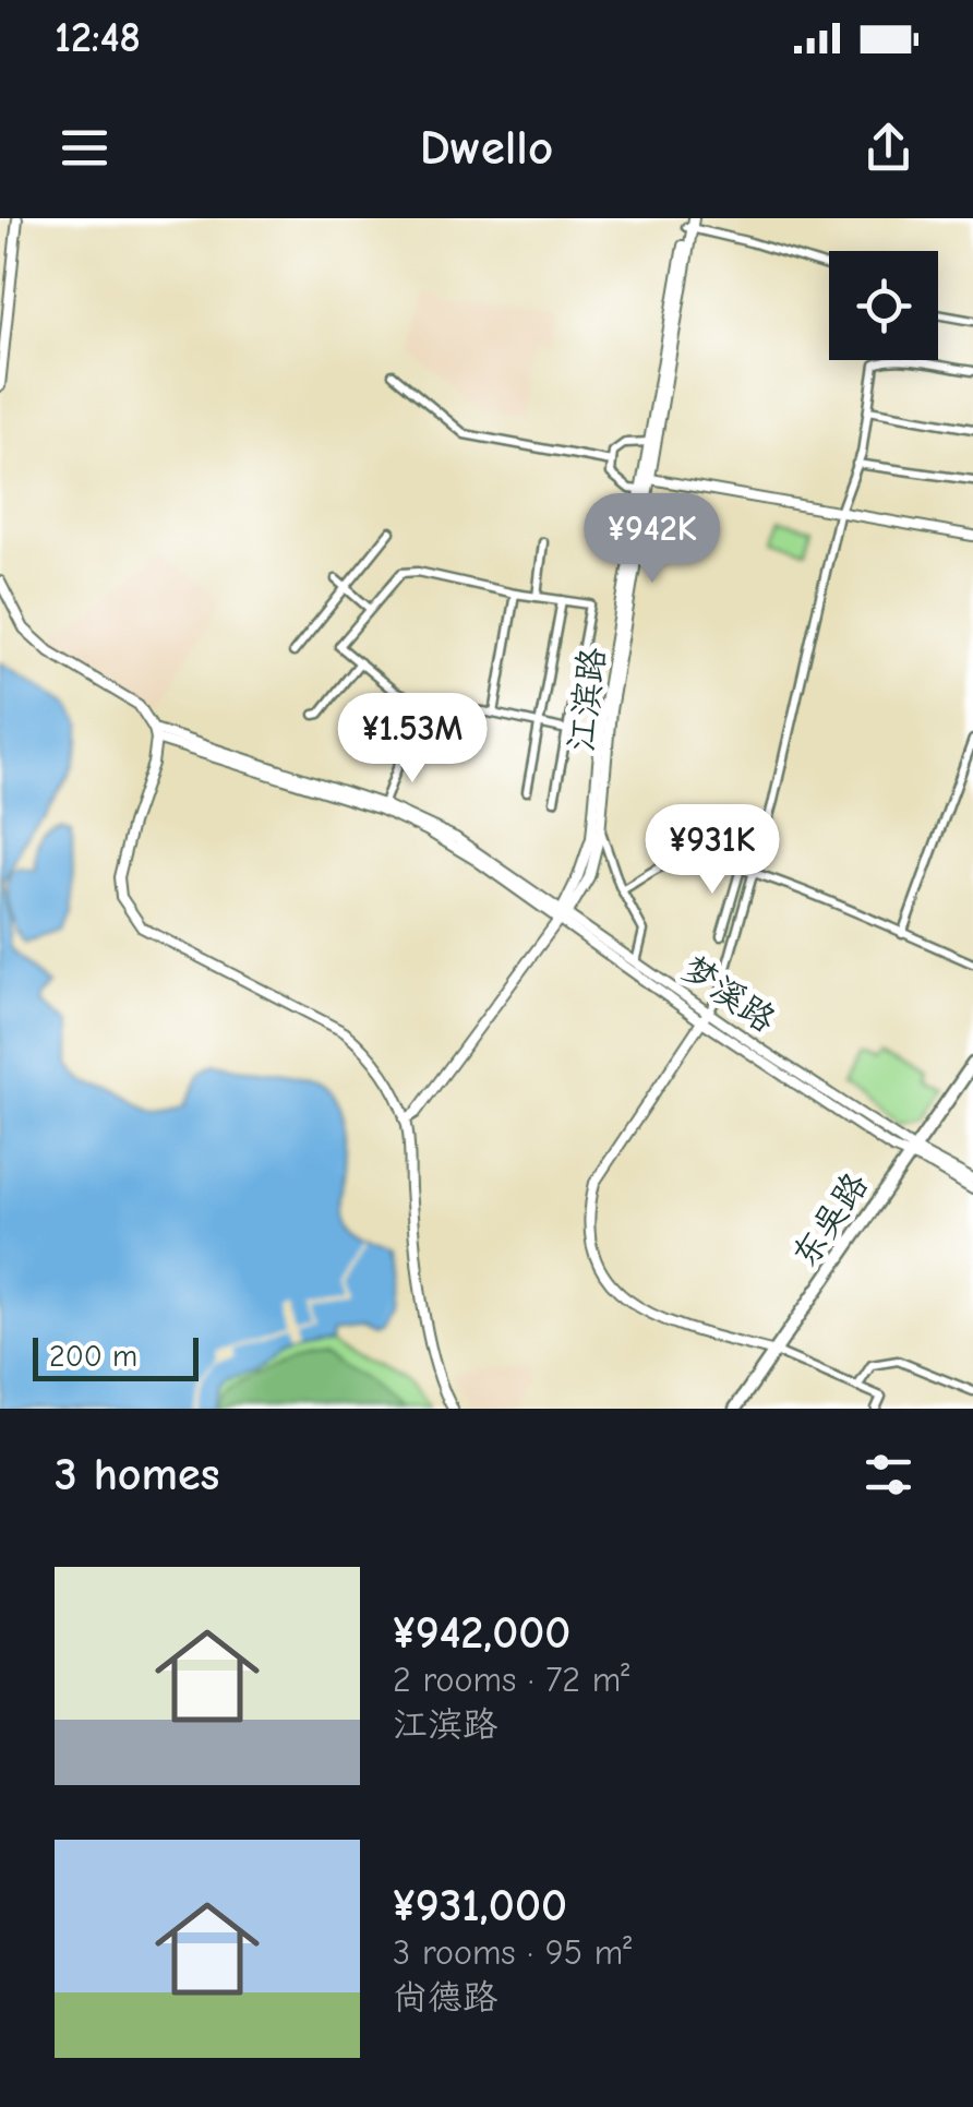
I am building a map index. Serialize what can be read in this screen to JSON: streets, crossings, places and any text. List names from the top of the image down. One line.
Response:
{"streets":{"main road":["江滨路","梦溪路","东吴路"]},"crossings":[["江滨路","梦溪路"],["梦溪路","东吴路"]],"scale_bar":"200 m","page":{"status":"12:48","header":"Dwello","price":["¥942K","¥1.53M","¥931K"],"scale":"200 m","heading":"3 homes","list":[{"name":"¥942,000","note":"2 rooms · 72 m² · 江滨路"},{"name":"¥931,000","note":"3 rooms · 95 m² · 尚德路"}]}}
